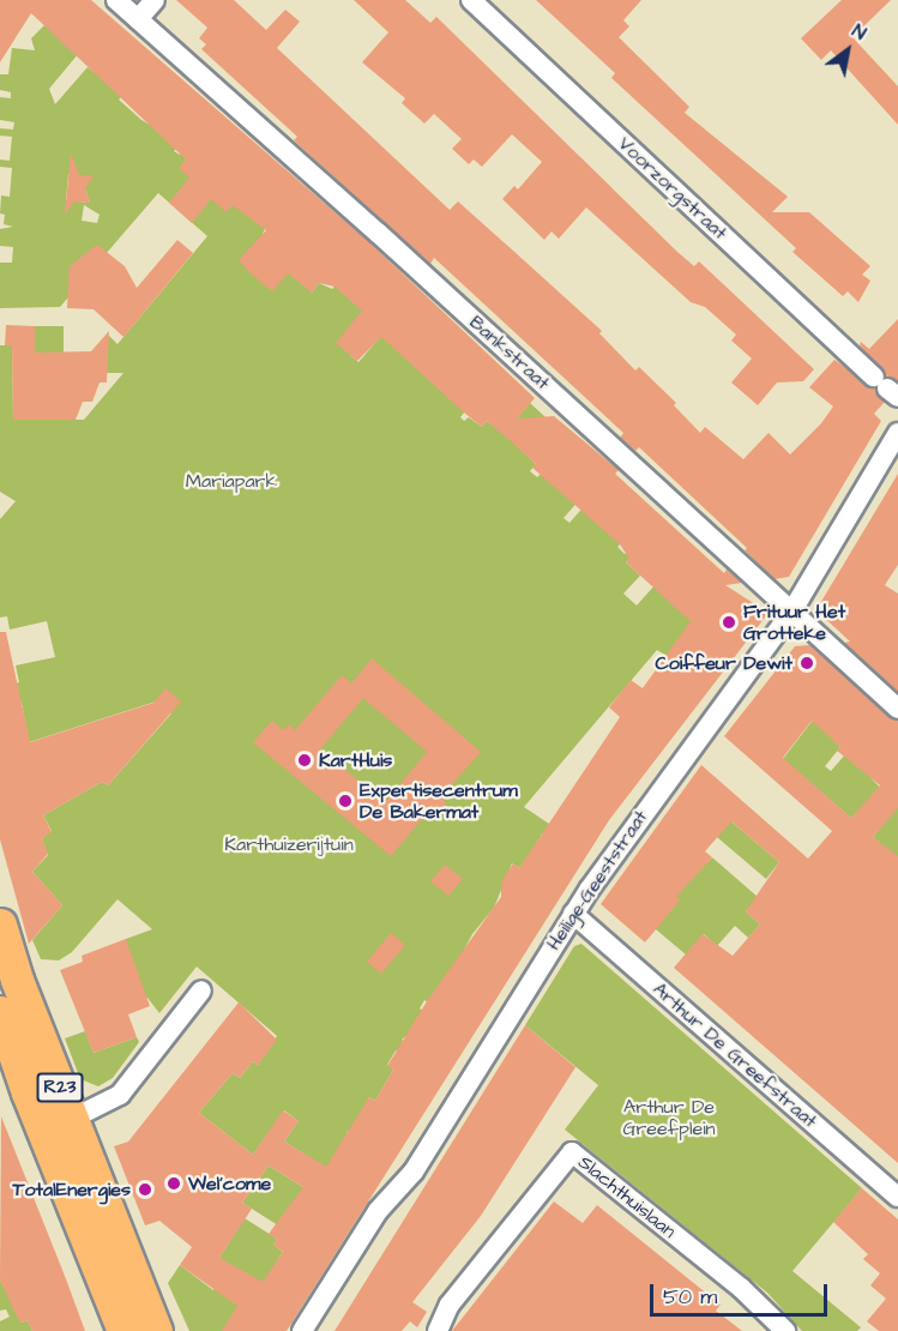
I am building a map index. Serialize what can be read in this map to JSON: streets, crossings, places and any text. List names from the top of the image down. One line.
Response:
{"streets":{"main road":["R23"],"street":["Voorzorgstraat","Bankstraat","Heilige-Geeststraat","Arthur De Greefstraat","Slachthuislaan"]},"crossings":[["Bankstraat","Heilige-Geeststraat"],["Heilige-Geeststraat","Arthur De Greefstraat"]],"parks":["Mariapark","Karthuizerijtuin","Arthur De Greefplein"],"places":["Frituur Het Grotteke","Coiffeur Dewit","KartHuis","Expertisecentrum De Bakermat","Wel'come","TotalEnergies"],"scale_bar":"50 m","north":"top right"}
